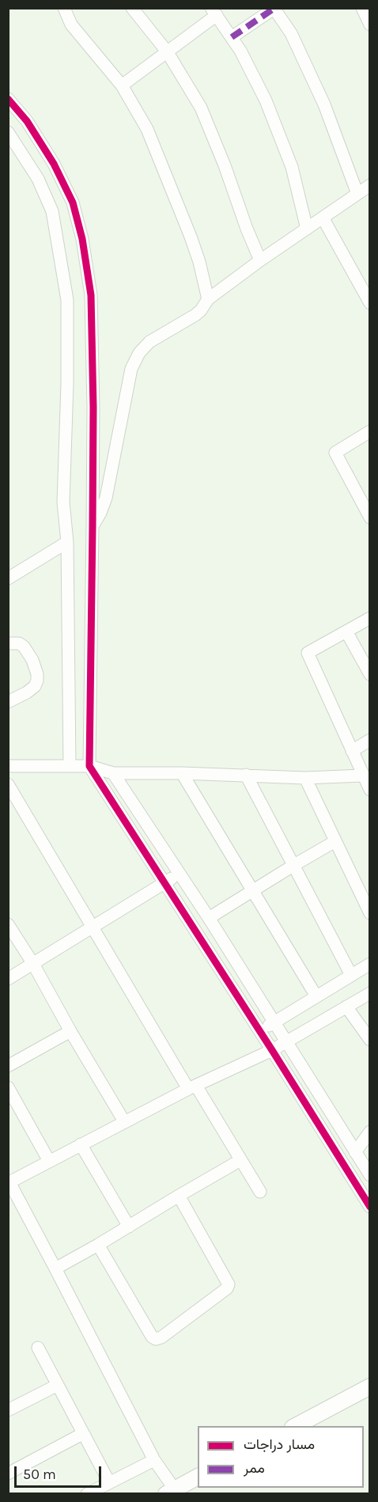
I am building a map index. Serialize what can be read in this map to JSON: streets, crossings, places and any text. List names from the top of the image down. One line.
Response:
{"legend":["مسار دراجات","ممر"],"scale_bar":"50 m"}
